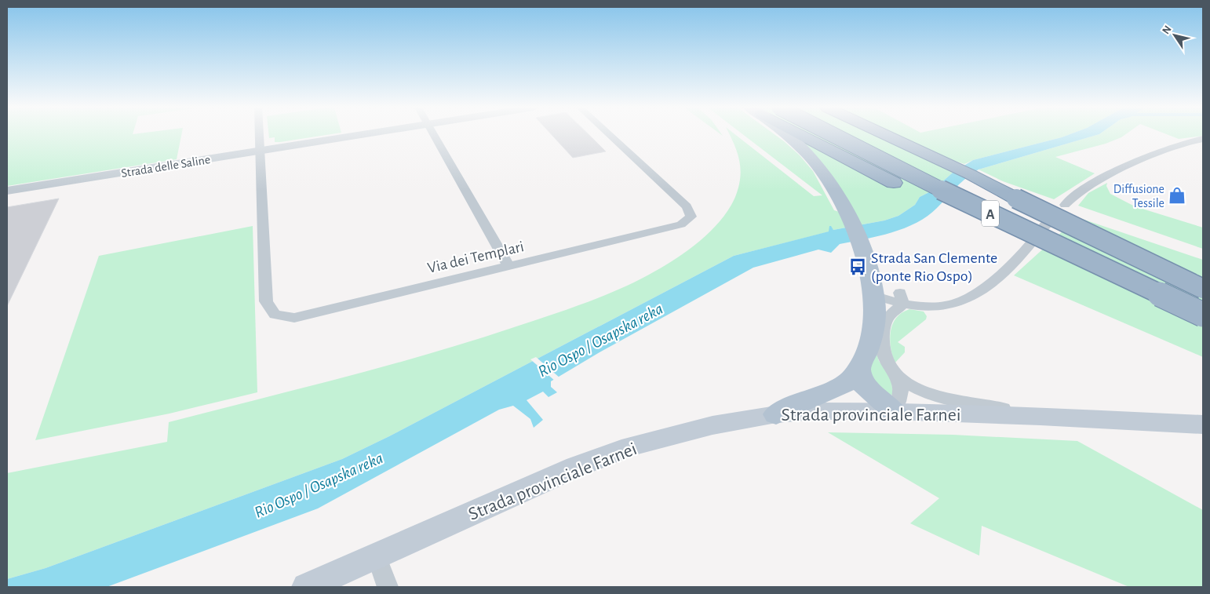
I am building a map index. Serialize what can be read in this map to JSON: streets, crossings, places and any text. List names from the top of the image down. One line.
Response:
{"streets":{"highway":["A"],"main road":["Strada provinciale Farnei"],"street":["Strada delle Saline","Via dei Templari"]},"crossings":[["Strada delle Saline","Via dei Templari"]],"water":["Rio Ospo / Osapska reka"],"places":{"shop":["Diffusione Tessile"],"bus stop":["Strada San Clemente (ponte Rio Ospo)"]},"north":"top left"}
